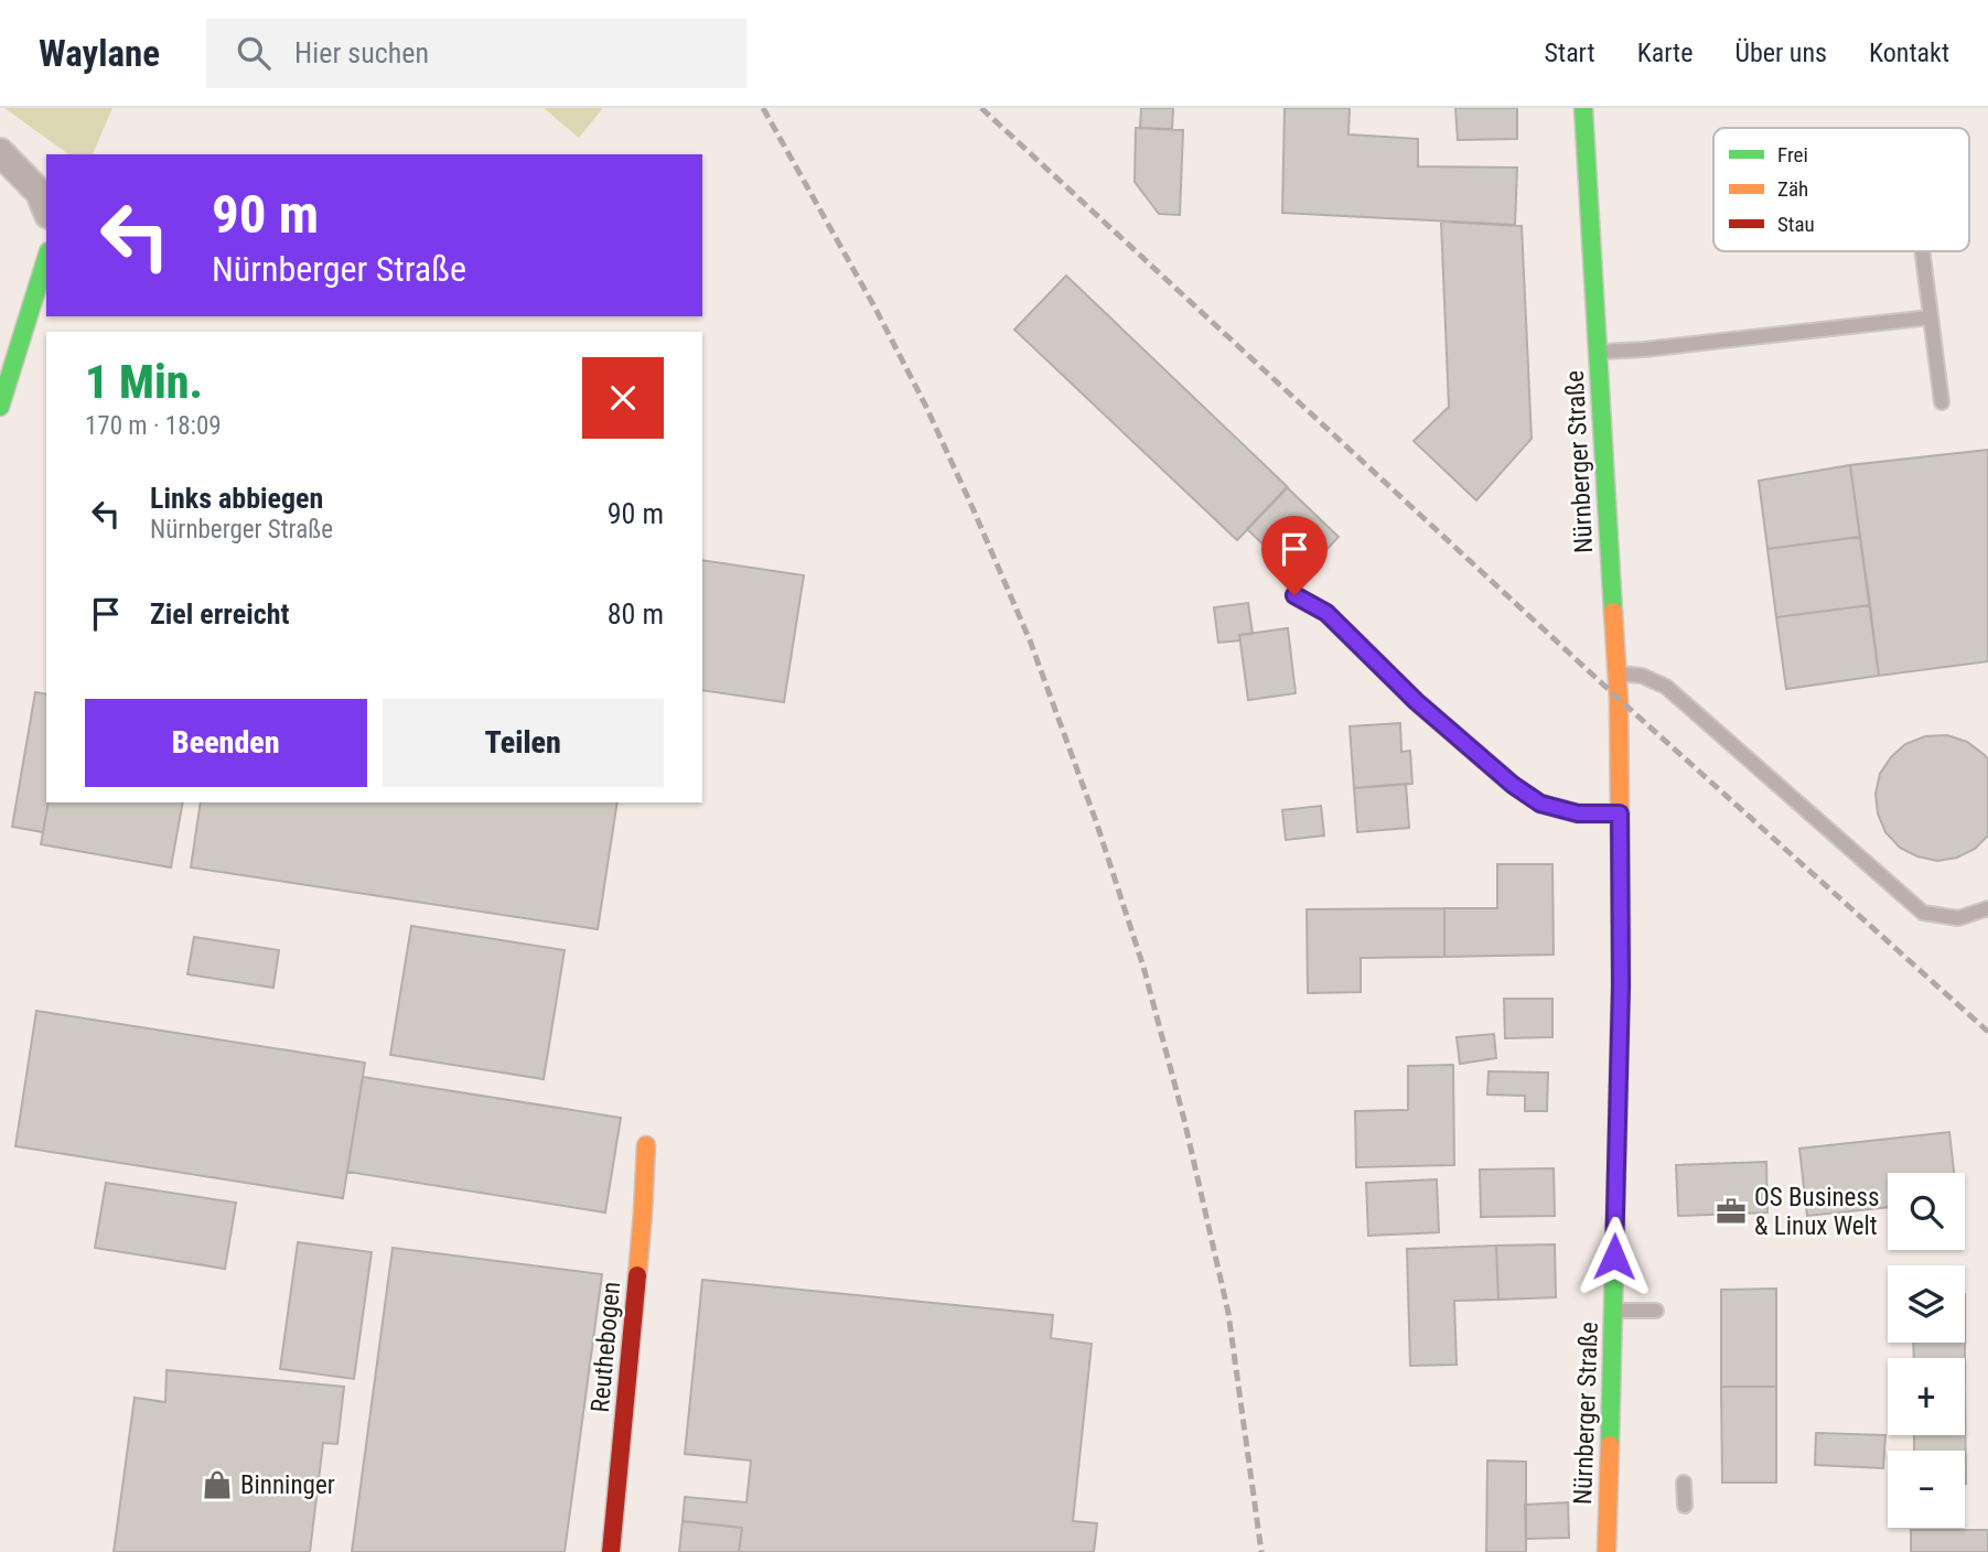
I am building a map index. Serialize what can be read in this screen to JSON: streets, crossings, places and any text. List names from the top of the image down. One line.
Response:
{"streets":{"main road":["Nürnberger Straße","Reuthebogen"]},"places":{"office":["OS Business & Linux Welt"],"shop":["Binninger"]},"legend":["Frei","Zäh","Stau"],"page":{"header":"Waylane","search":"Hier suchen","nav":["Start","Karte","Über uns","Kontakt"],"turn":["90 m","Nürnberger Straße"],"heading":["1 Min.","170 m · 18:09"],"list":[{"name":"Links abbiegen","note":"Nürnberger Straße","value":"90 m"},{"name":"Ziel erreicht","value":"80 m"}],"buttons":["Beenden","Teilen"],"map_buttons":["+","−"]}}
